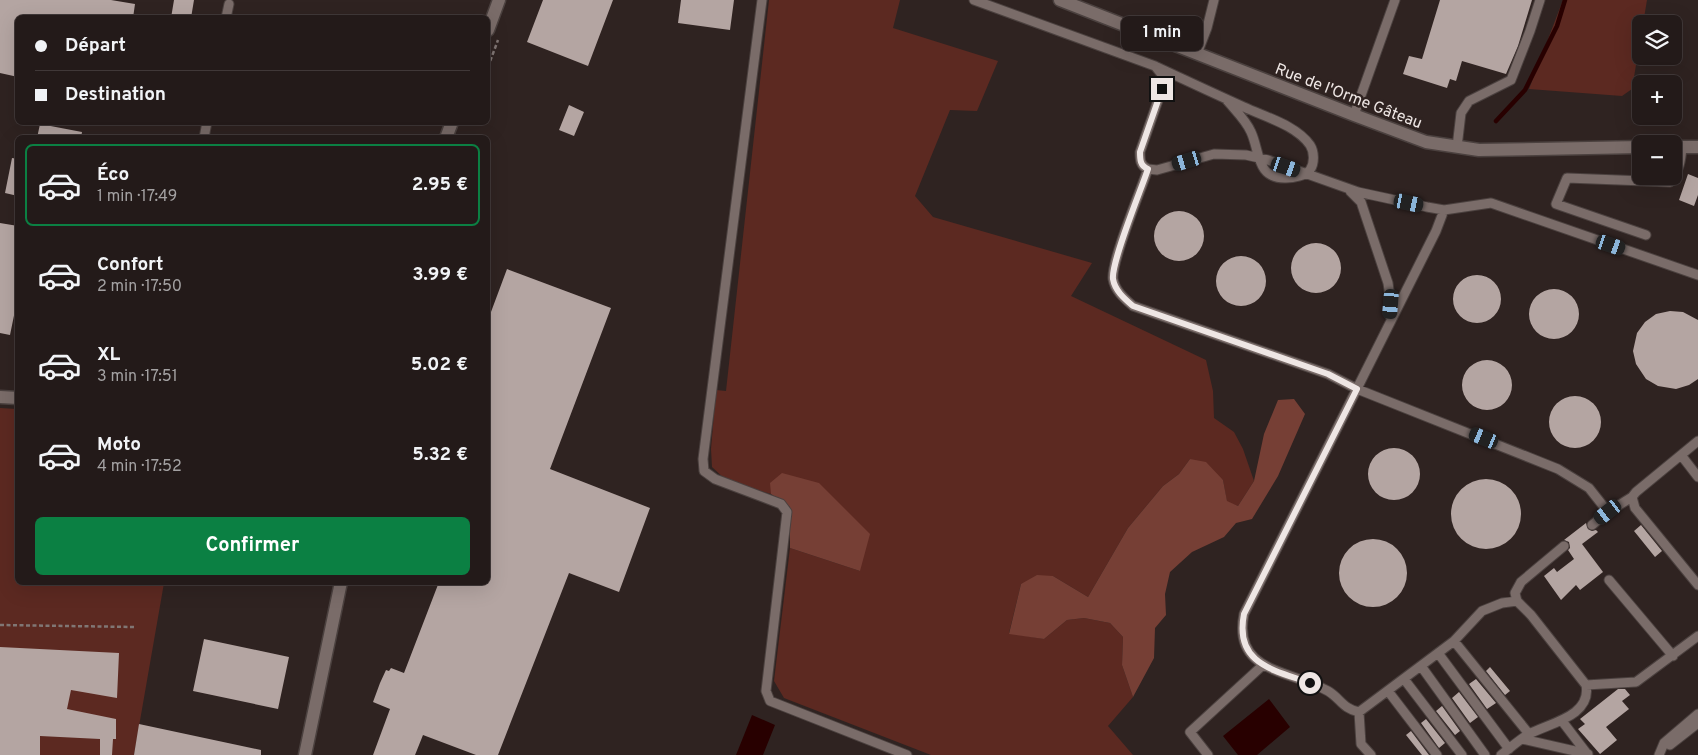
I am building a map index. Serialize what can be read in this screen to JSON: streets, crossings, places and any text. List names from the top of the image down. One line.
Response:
{"streets":{"street":["Rue de l'Orme Gâteau"]},"page":{"map_buttons":["+","−"],"banner":["Départ","Destination"],"bubble":"1 min","list":[{"name":"Éco","note":"1 min · 17:49","value":"2.95 €"},{"name":"Confort","note":"2 min · 17:50","value":"3.99 €"},{"name":"XL","note":"3 min · 17:51","value":"5.02 €"},{"name":"Moto","note":"4 min · 17:52","value":"5.32 €"}],"buttons":"Confirmer"}}
